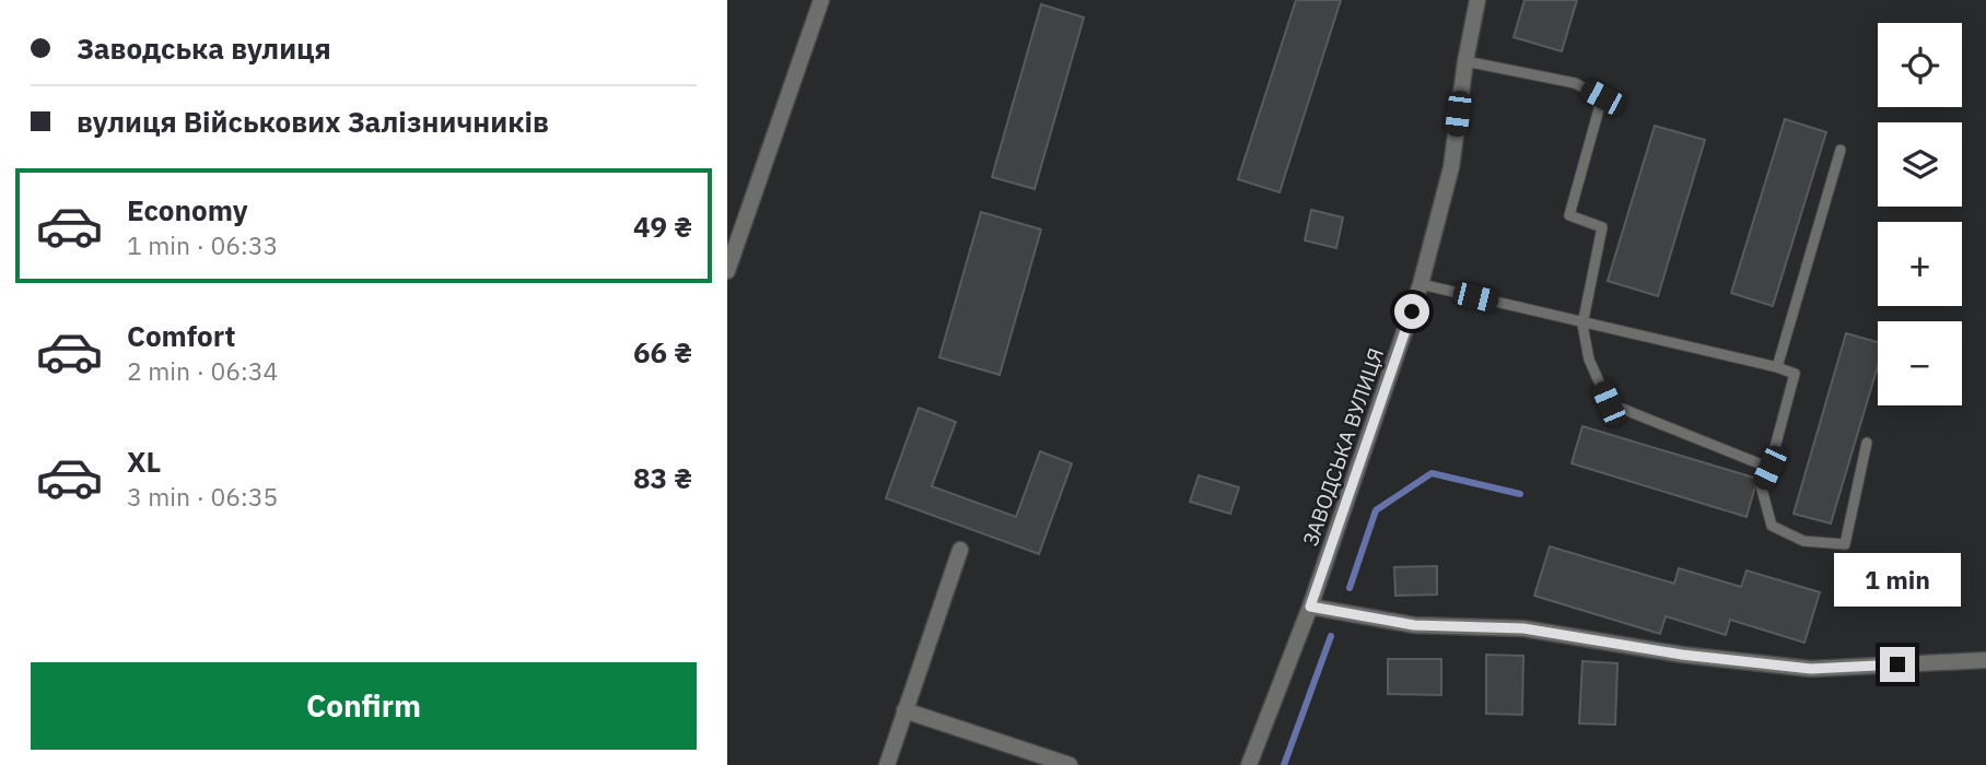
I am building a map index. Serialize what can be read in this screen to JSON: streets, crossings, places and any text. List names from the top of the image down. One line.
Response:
{"streets":{"street":["ЗАВОДСЬКА ВУЛИЦЯ"]},"page":{"banner":["Заводська вулиця","вулиця Військових Залізничників"],"map_buttons":["+","−"],"list":[{"name":"Economy","note":"1 min · 06:33","value":"49 ₴"},{"name":"Comfort","note":"2 min · 06:34","value":"66 ₴"},{"name":"XL","note":"3 min · 06:35","value":"83 ₴"}],"bubble":"1 min","buttons":"Confirm"}}
